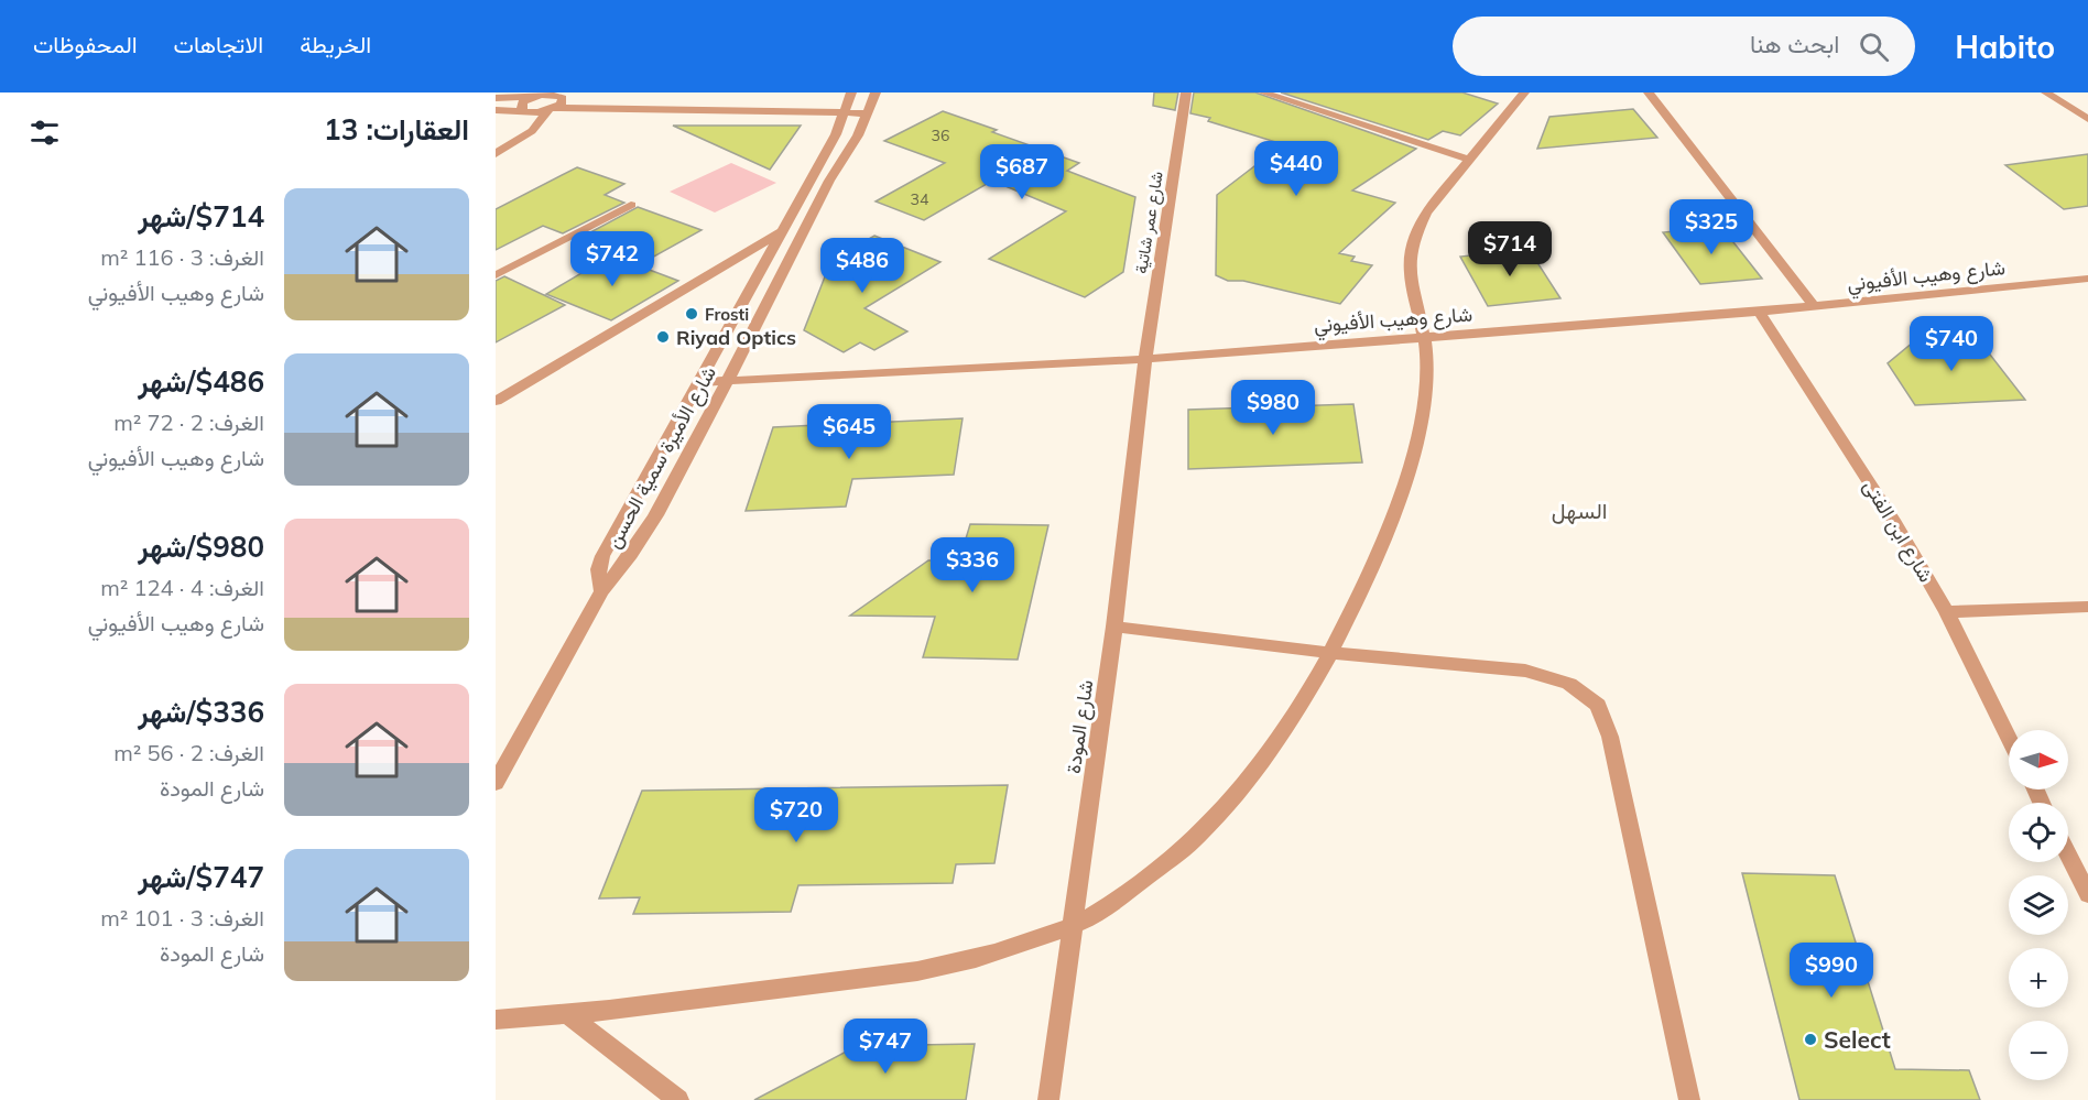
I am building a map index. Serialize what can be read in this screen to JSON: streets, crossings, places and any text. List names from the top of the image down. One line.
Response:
{"streets":{"street":["شارع عمر شاتية","شارع وهيب الأفيوني","شارع الأميرة سمية الحسن","شارع ابن الفتى","شارع المودة"]},"crossings":[["شارع عمر شاتية","شارع وهيب الأفيوني"],["شارع عمر شاتية","شارع المودة"],["شارع وهيب الأفيوني","شارع الأميرة سمية الحسن"],["شارع وهيب الأفيوني","شارع ابن الفتى"],["شارع وهيب الأفيوني","شارع المودة"]],"districts":["السهل"],"places":["Frosti","Riyad Optics","Select"],"house_numbers":["36","34"],"north":"right","page":{"header":"Habito","search":"ابحث هنا","nav":["الخريطة","الاتجاهات","المحفوظات"],"heading":"العقارات: 13","price":["$440","$687","$325","$714","$742","$486","$740","$980","$645","$336","$720","$990","$747"],"list":[{"name":"$714/شهر","note":"الغرف: 3 · 116 m² · شارع وهيب الأفيوني"},{"name":"$486/شهر","note":"الغرف: 2 · 72 m² · شارع وهيب الأفيوني"},{"name":"$980/شهر","note":"الغرف: 4 · 124 m² · شارع وهيب الأفيوني"},{"name":"$336/شهر","note":"الغرف: 2 · 56 m² · شارع المودة"},{"name":"$747/شهر","note":"الغرف: 3 · 101 m² · شارع المودة"}],"map_buttons":["+","−"]}}
